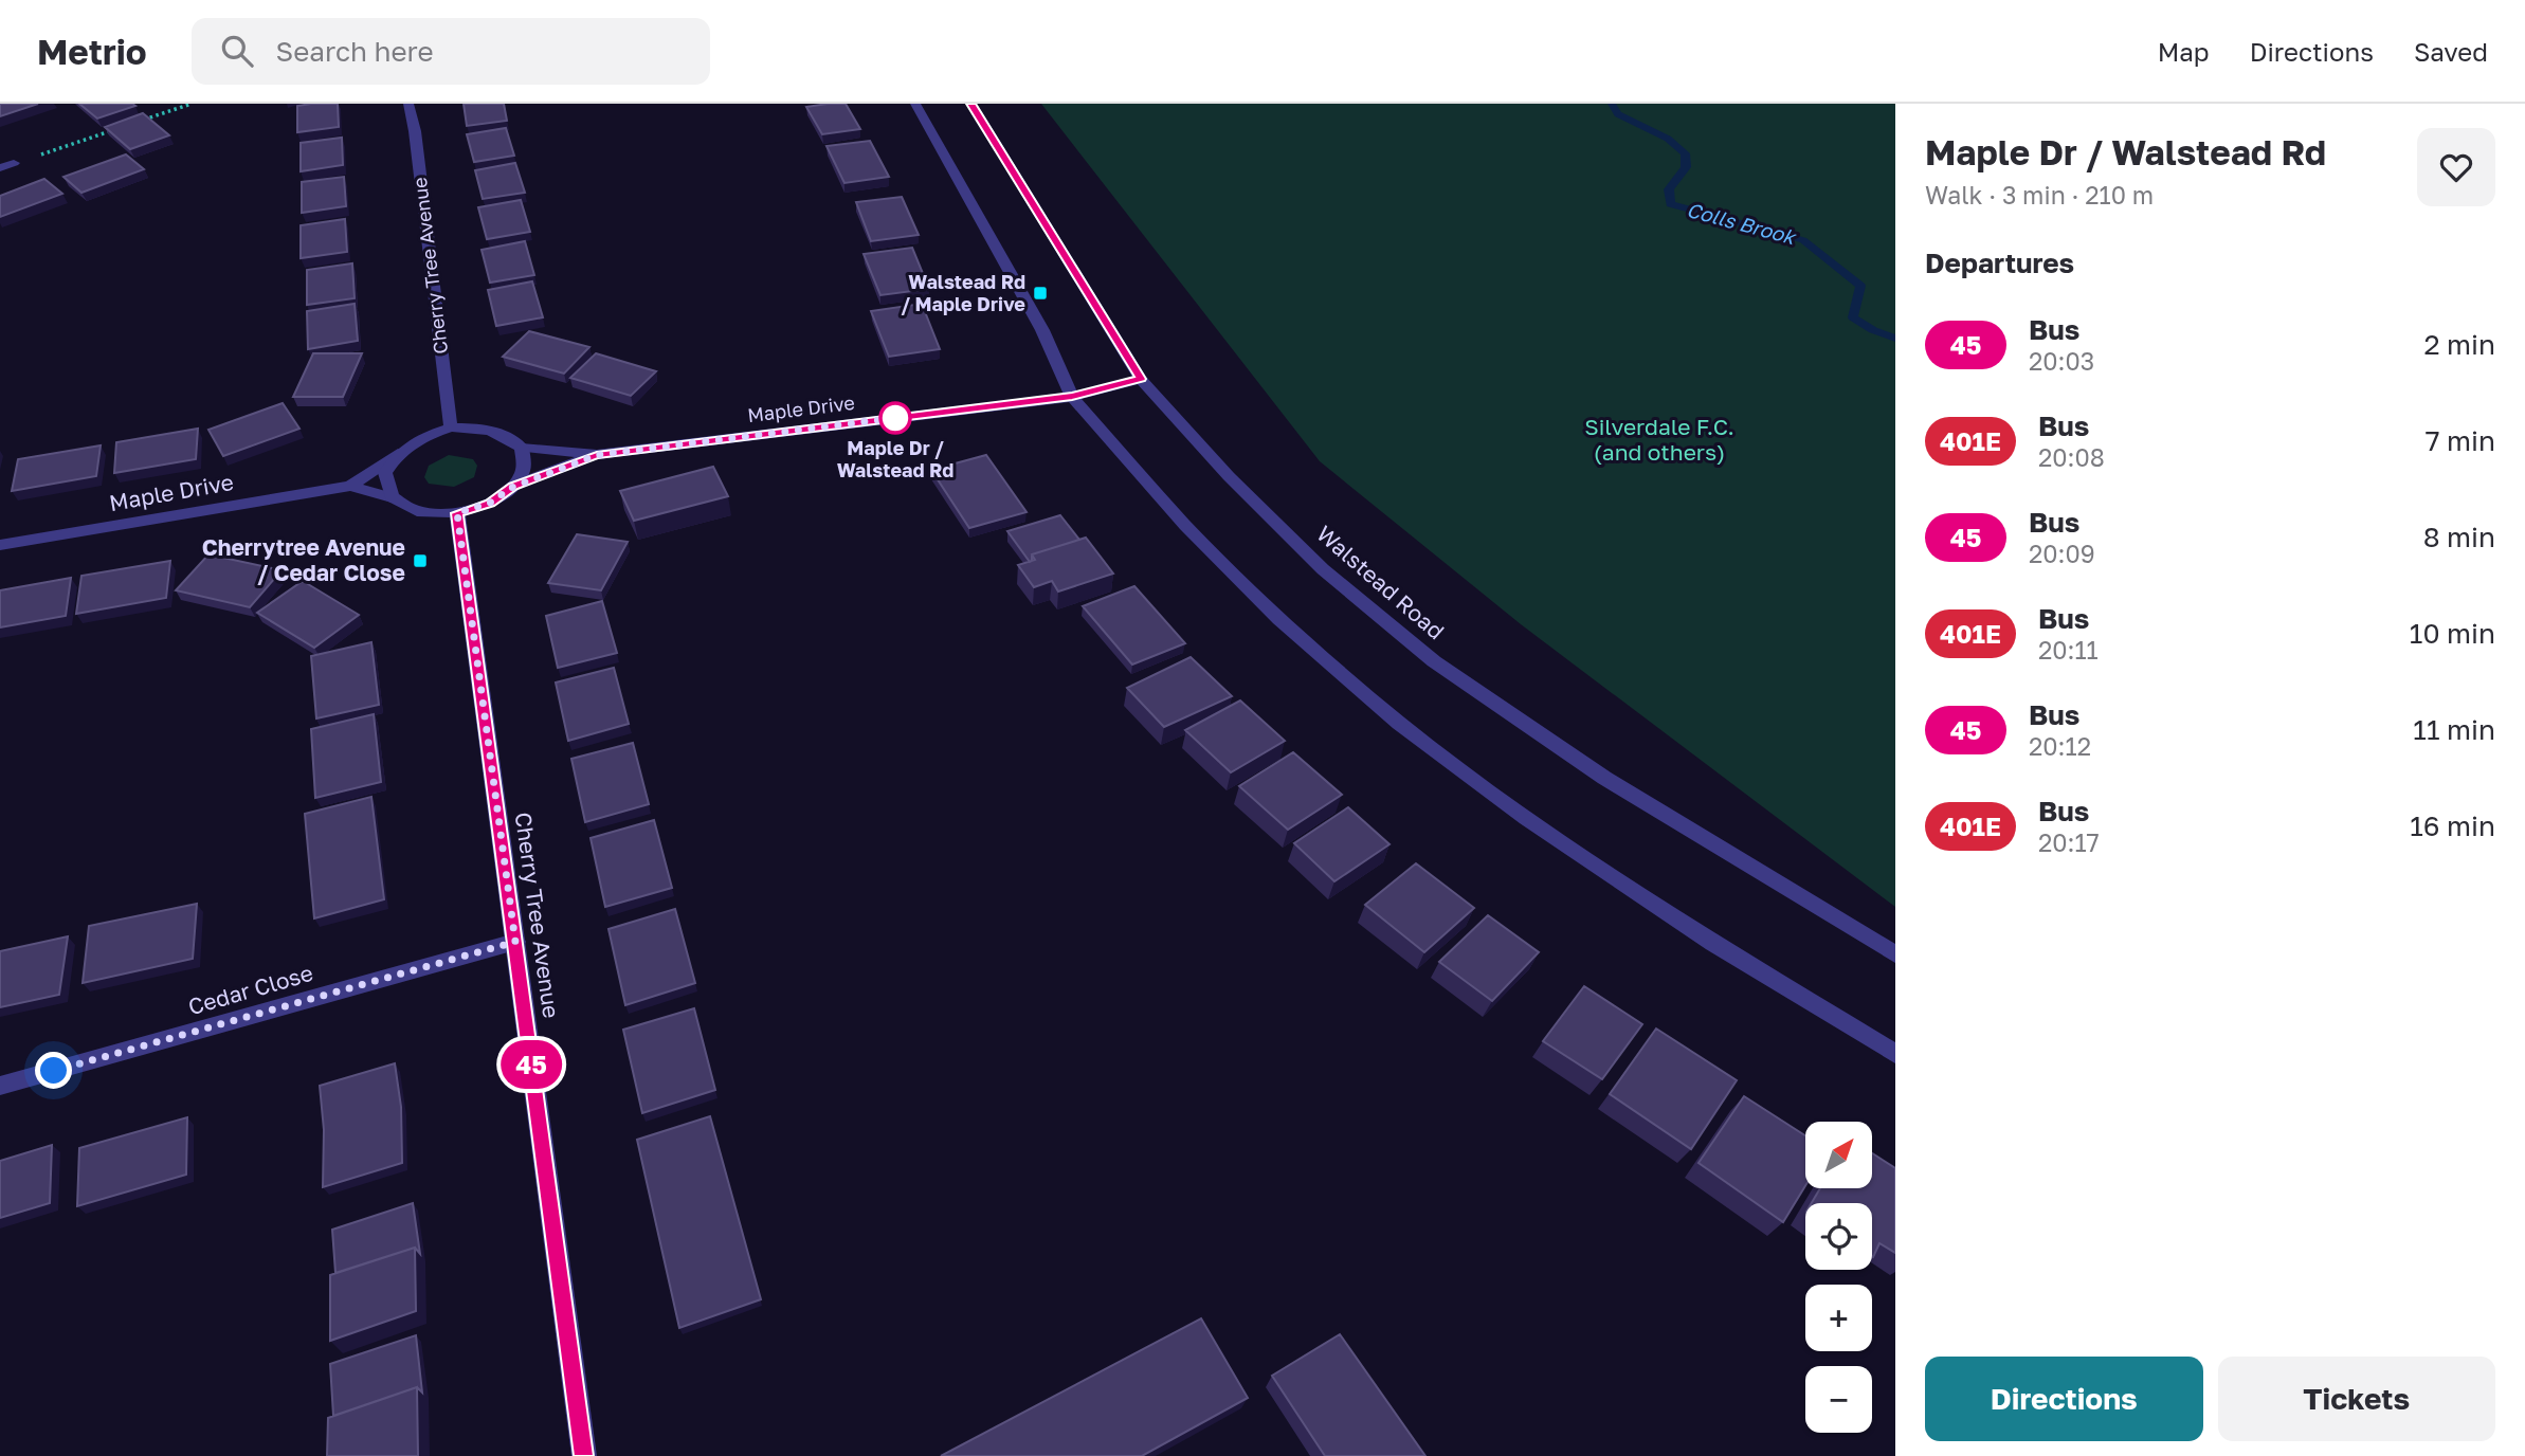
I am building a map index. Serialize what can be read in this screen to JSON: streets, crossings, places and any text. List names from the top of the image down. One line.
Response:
{"streets":{"street":["Cherry Tree Avenue","Maple Drive","Walstead Road","Cedar Close"]},"crossings":[["Cherry Tree Avenue","Maple Drive"],["Cherry Tree Avenue","Cedar Close"],["Maple Drive","Walstead Road"]],"water":["Colls Brook"],"parks":["Silverdale F.C. (and others)"],"places":{"transit":["Walstead Rd / Maple Drive","Cherrytree Avenue / Cedar Close"],"other":["Maple Dr / Walstead Rd"]},"lines":["bus line 45"],"north":"top right","page":{"header":"Metrio","search":"Search here","nav":["Map","Directions","Saved"],"on_map":"45","heading":[["Maple Dr / Walstead Rd","Walk · 3 min · 210 m"],"Departures"],"list":[{"mark":"45","name":"Bus","note":"20:03","value":"2 min"},{"mark":"401E","name":"Bus","note":"20:08","value":"7 min"},{"mark":"45","name":"Bus","note":"20:09","value":"8 min"},{"mark":"401E","name":"Bus","note":"20:11","value":"10 min"},{"mark":"45","name":"Bus","note":"20:12","value":"11 min"},{"mark":"401E","name":"Bus","note":"20:17","value":"16 min"}],"map_buttons":["+","−"],"buttons":["Directions","Tickets"]}}
